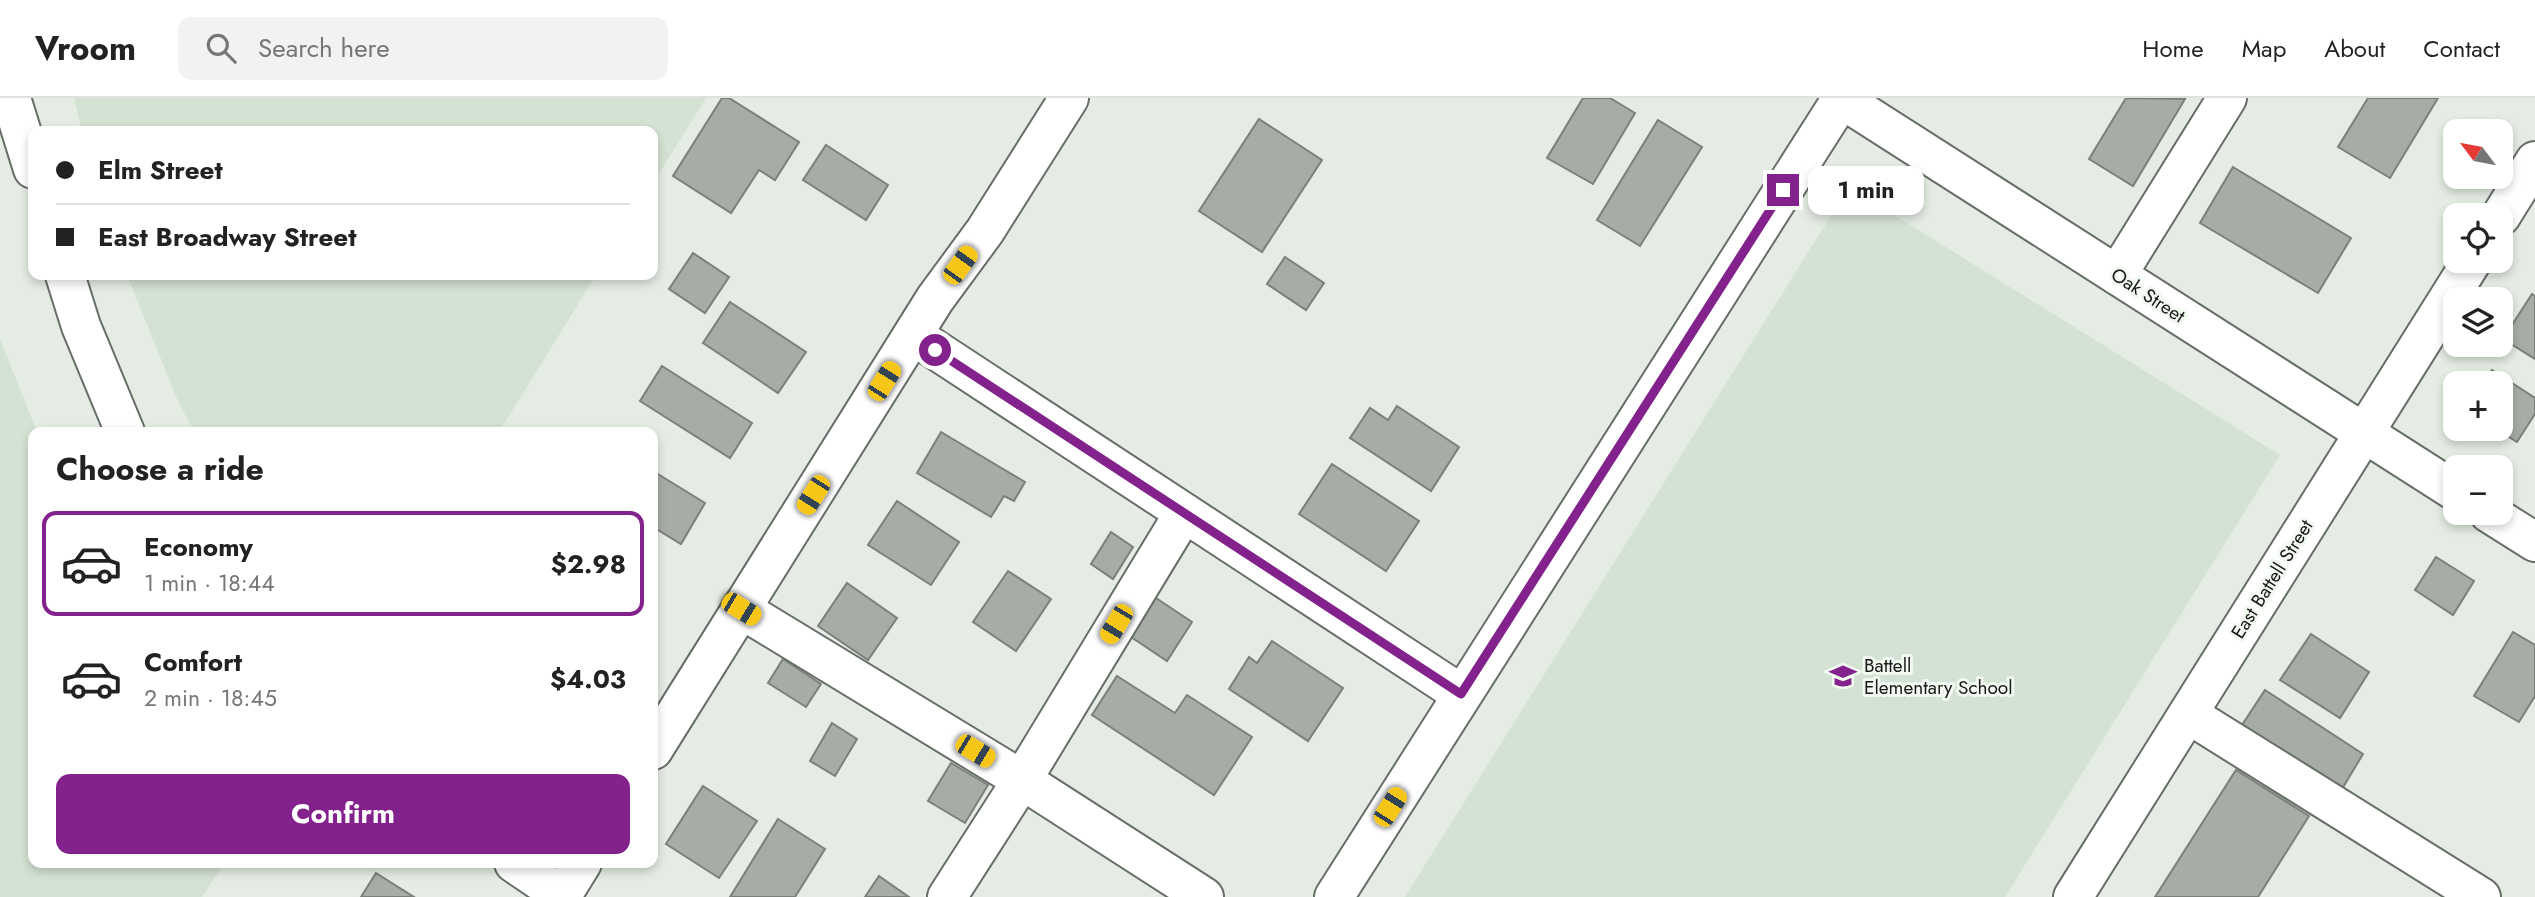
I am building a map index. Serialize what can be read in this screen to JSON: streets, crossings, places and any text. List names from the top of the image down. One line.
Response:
{"streets":{"street":["Oak Street","East Battell Street"]},"crossings":[["Oak Street","East Battell Street"]],"places":{"school or university":["Battell Elementary School"]},"north":"top left","page":{"header":"Vroom","search":"Search here","nav":["Home","Map","About","Contact"],"map_buttons":["+","−"],"banner":["Elm Street","East Broadway Street"],"bubble":"1 min","heading":"Choose a ride","list":[{"name":"Economy","note":"1 min · 18:44","value":"$2.98"},{"name":"Comfort","note":"2 min · 18:45","value":"$4.03"}],"buttons":"Confirm"}}
